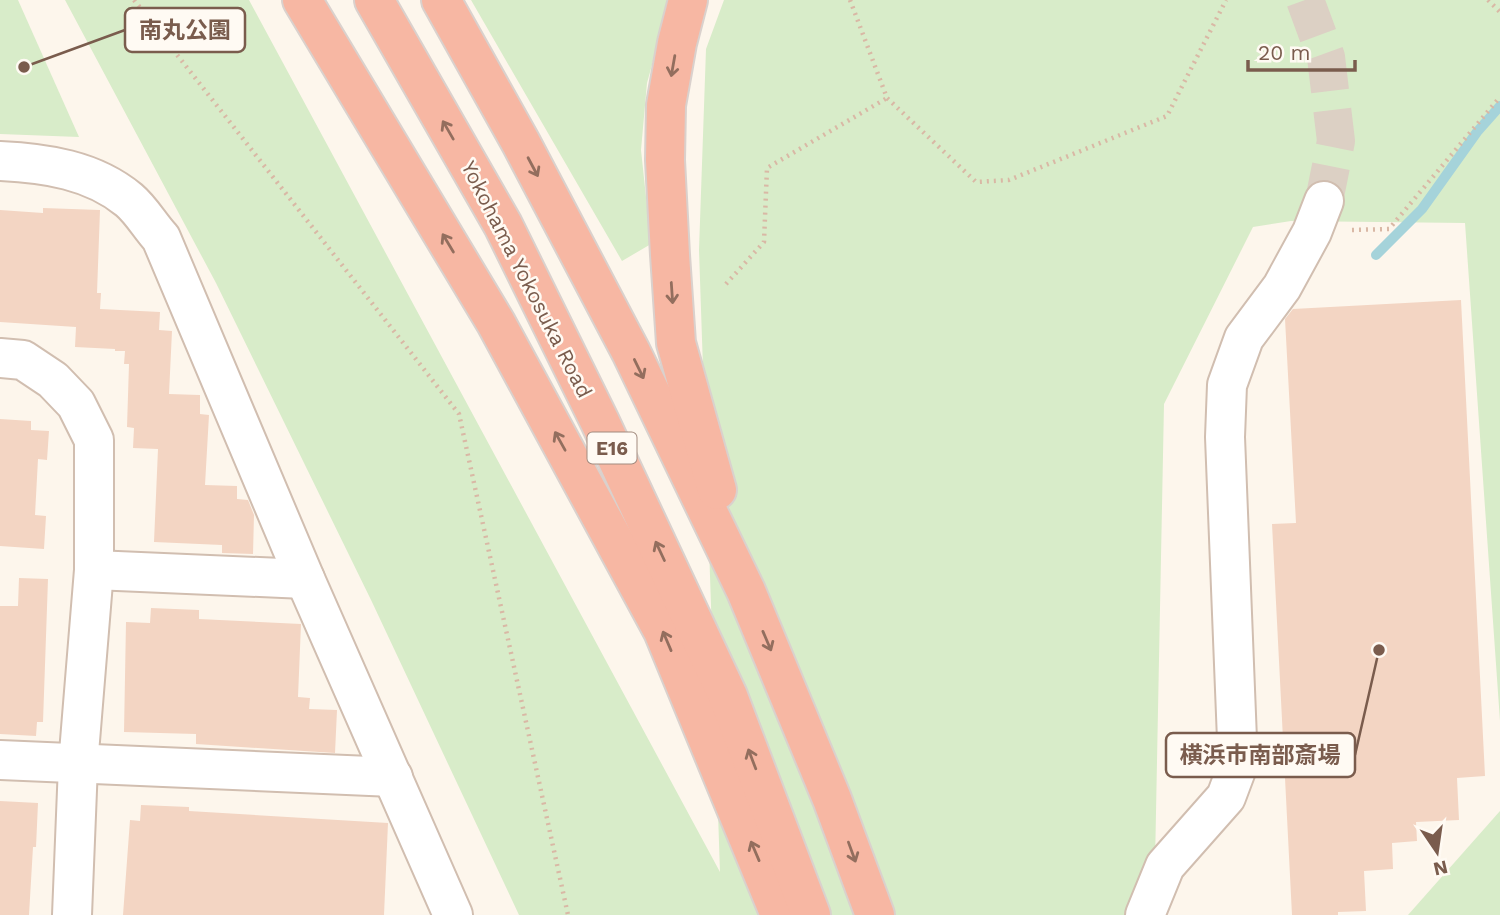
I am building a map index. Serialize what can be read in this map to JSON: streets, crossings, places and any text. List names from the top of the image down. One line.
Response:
{"streets":{"highway":["Yokohama Yokosuka Road","E16"]},"places":["南丸公園","横浜市南部斎場"],"scale_bar":"20 m","north":"bottom"}
